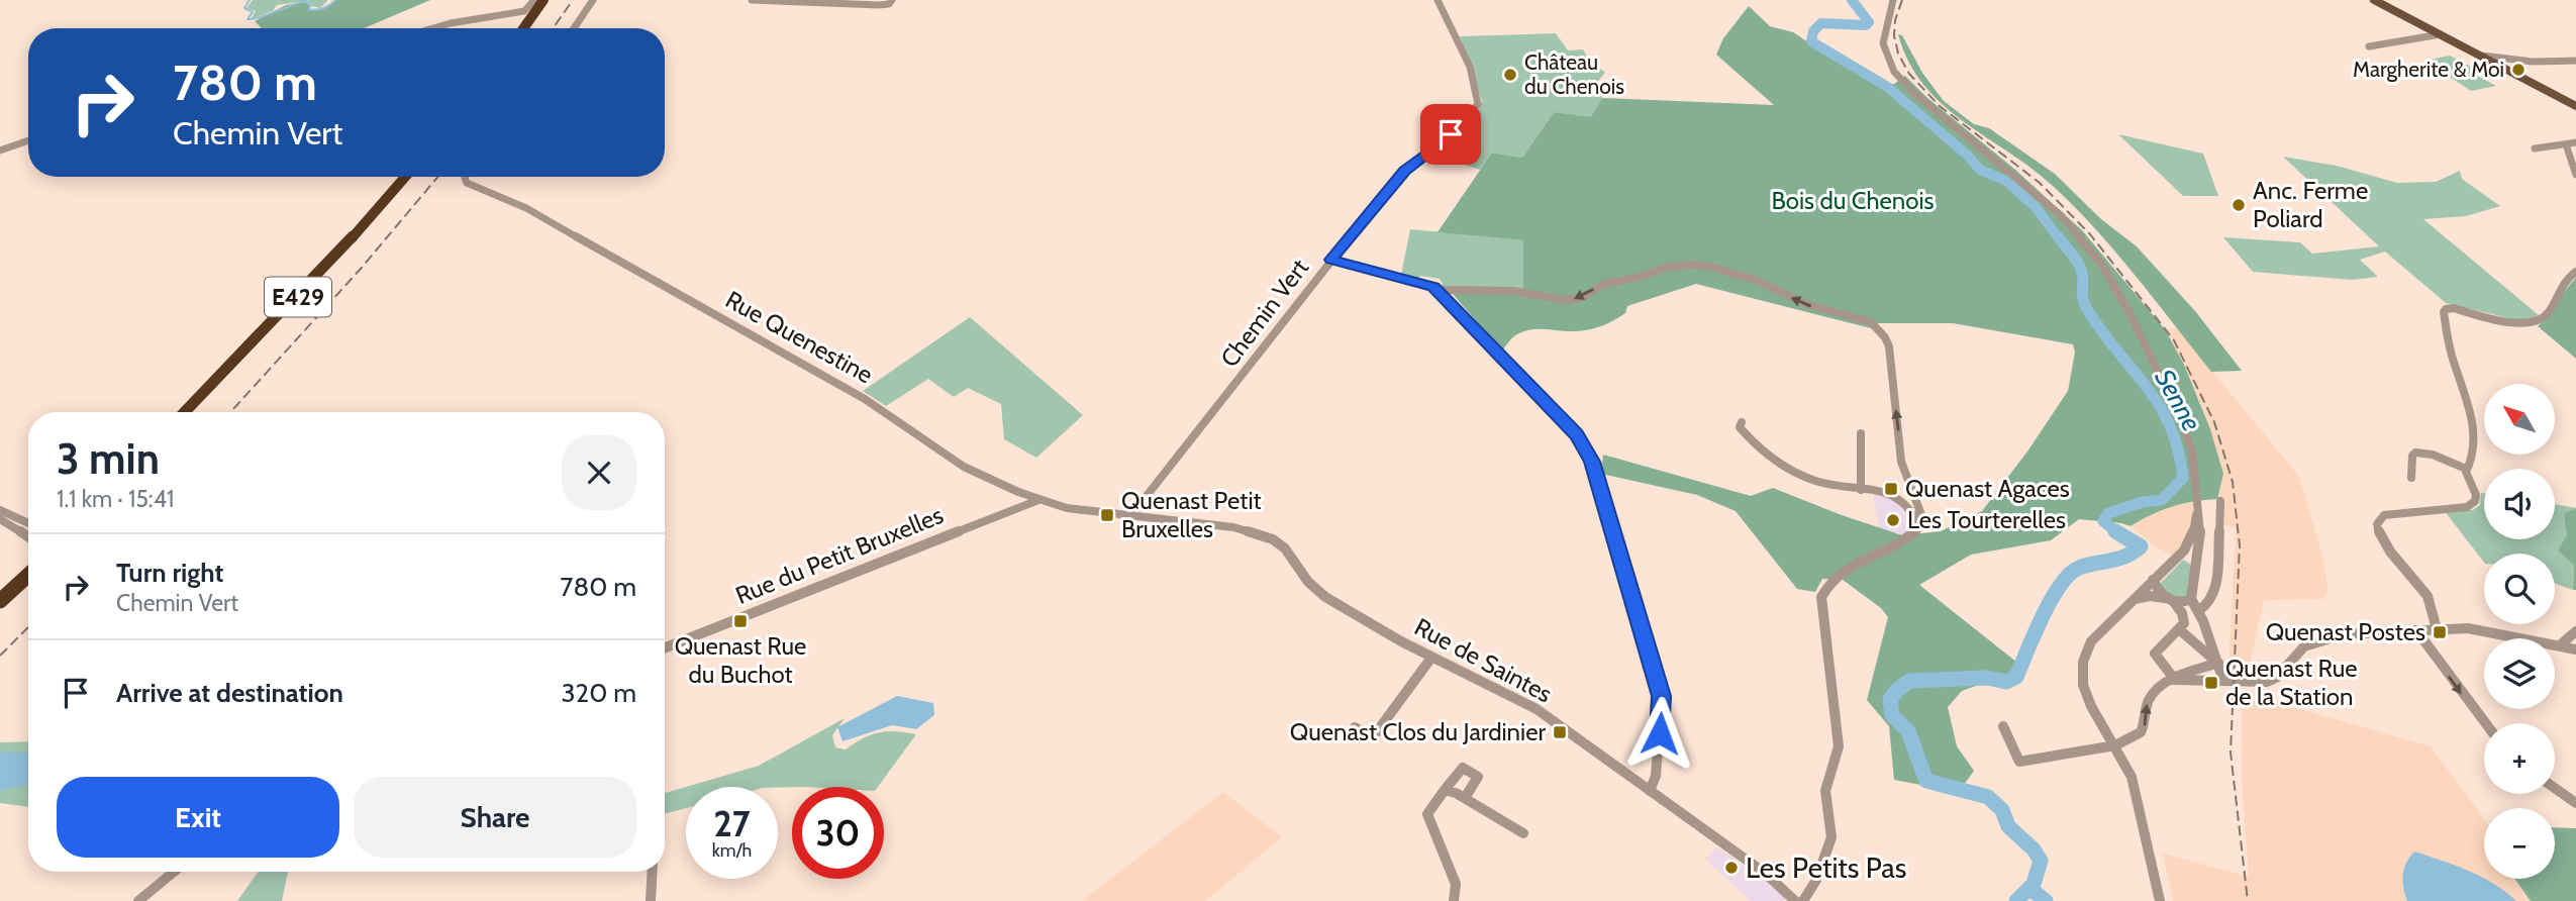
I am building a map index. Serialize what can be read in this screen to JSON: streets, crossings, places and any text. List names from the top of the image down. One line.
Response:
{"streets":{"highway":["E429"],"street":["Chemin Vert","Rue Quenestine","Rue du Petit Bruxelles","Rue de Saintes"]},"crossings":[["Chemin Vert","Rue Quenestine"],["Chemin Vert","Rue de Saintes"],["Rue Quenestine","Rue du Petit Bruxelles"],["Rue Quenestine","Rue de Saintes"]],"water":["Senne"],"parks":["Bois du Chenois"],"places":{"other":["Margherite & Moi","Château du Chenois","Anc. Ferme Poliard","Les Tourterelles","Les Petits Pas"],"transit":["Quenast Agaces","Quenast Petit Bruxelles","Quenast Rue du Buchot","Quenast Postes","Quenast Rue de la Station","Quenast Clos du Jardinier"]},"north":"top left","page":{"turn":["780 m","Chemin Vert"],"map_buttons":["+","−"],"heading":["3 min","1.1 km · 15:41"],"list":[{"name":"Turn right","note":"Chemin Vert","value":"780 m"},{"name":"Arrive at destination","value":"320 m"}],"buttons":["Exit","Share"],"speed":"27 km/h","limit":"30"}}
